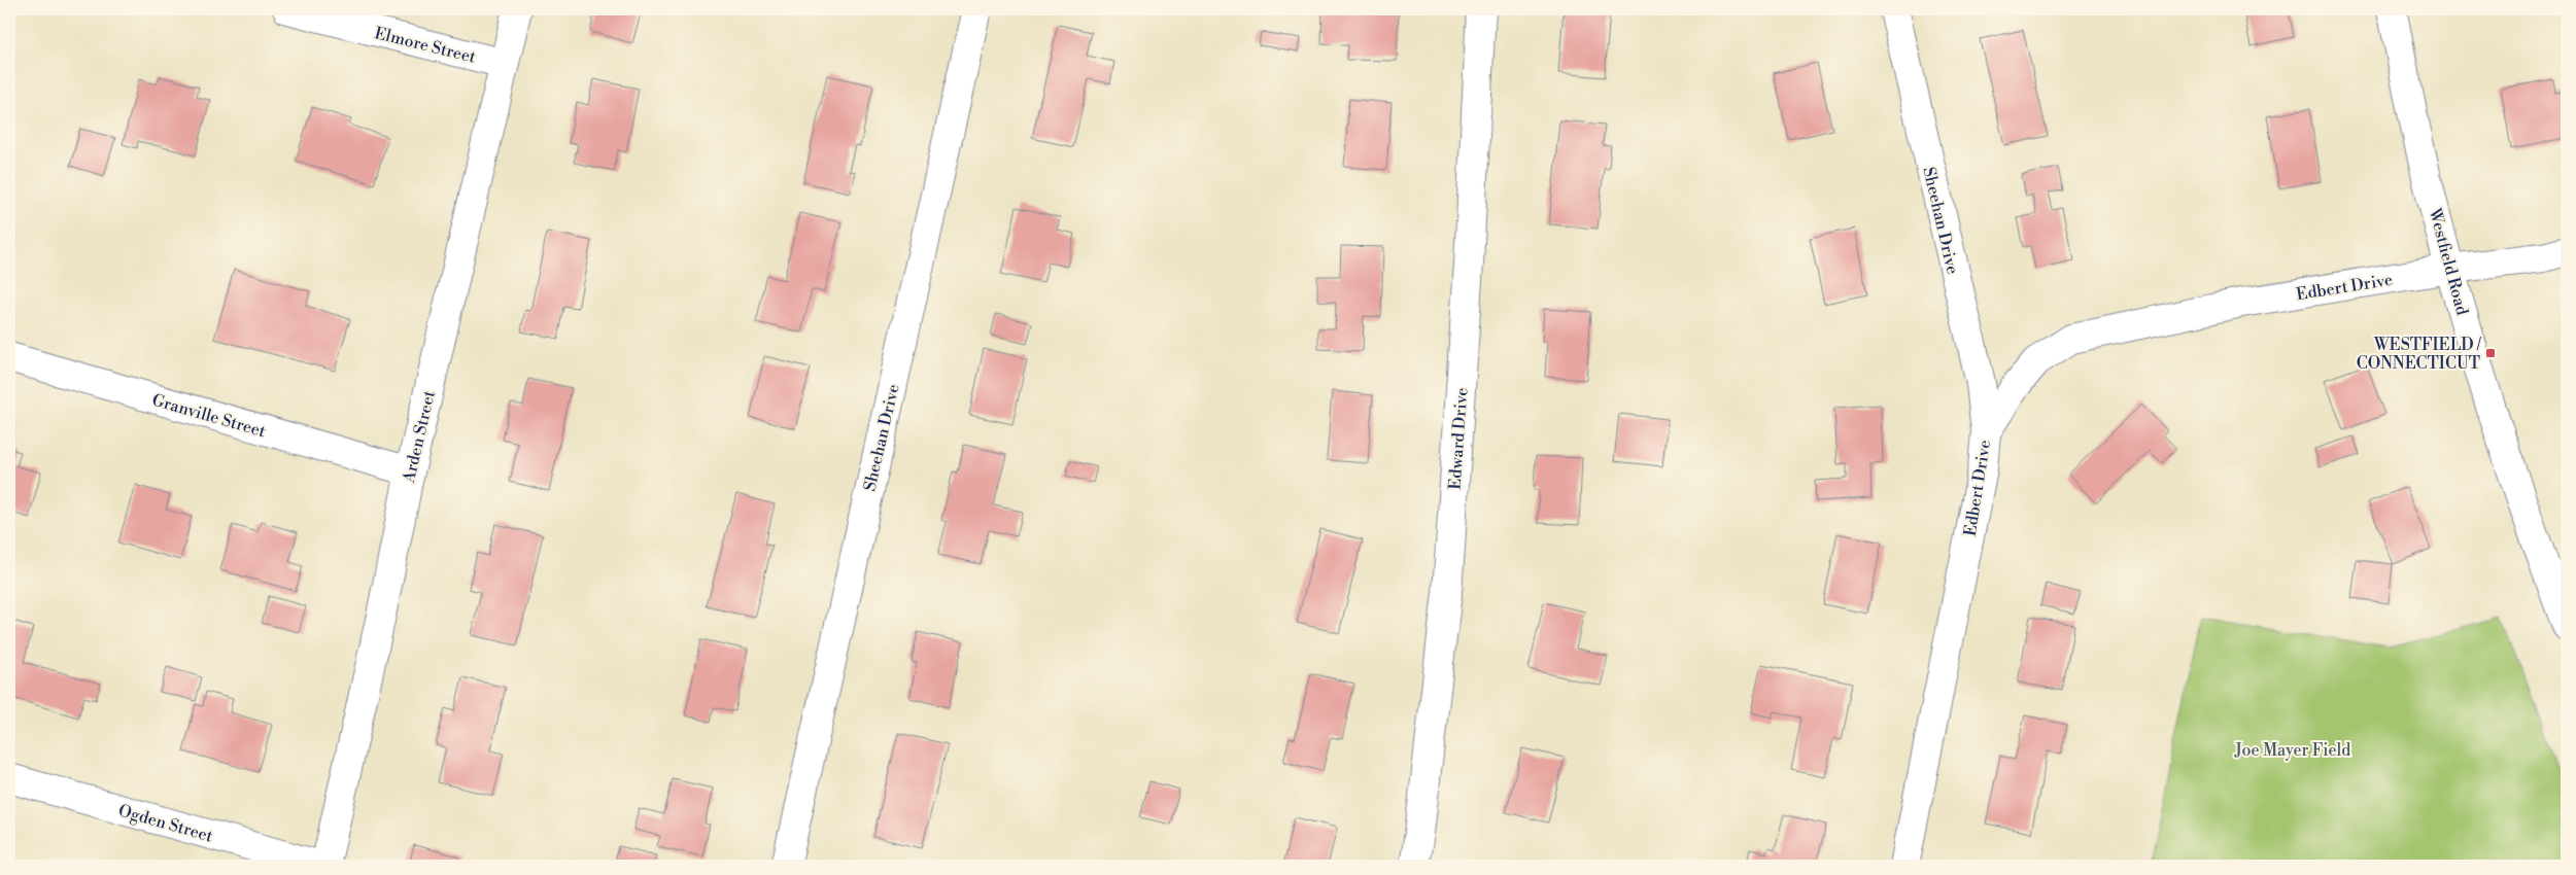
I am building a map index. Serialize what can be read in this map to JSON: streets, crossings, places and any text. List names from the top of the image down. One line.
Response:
{"streets":{"street":["Elmore Street","Sheehan Drive","Westfield Road","Edbert Drive","Granville Street","Arden Street","Edward Drive","Ogden Street"]},"crossings":[["Elmore Street","Arden Street"],["Sheehan Drive","Edbert Drive"],["Westfield Road","Edbert Drive"],["Granville Street","Arden Street"],["Arden Street","Ogden Street"]],"parks":["Joe Mayer Field"],"places":{"transit":["WESTFIELD / CONNECTICUT"]}}
